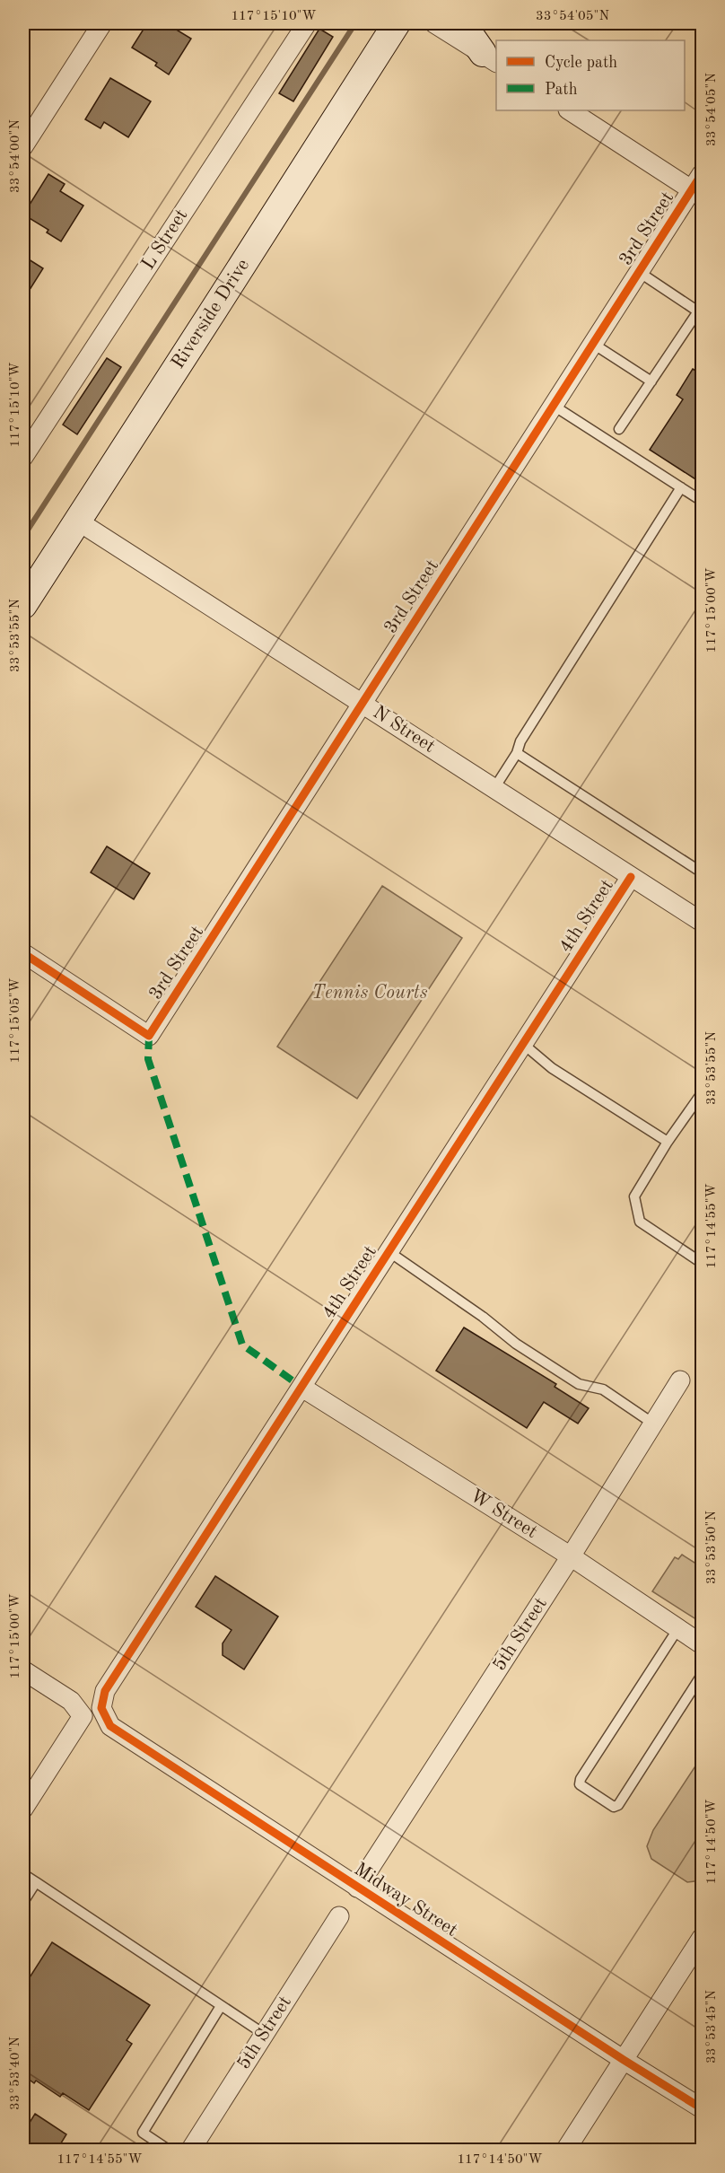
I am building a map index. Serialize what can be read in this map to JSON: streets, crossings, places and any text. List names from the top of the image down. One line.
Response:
{"streets":{"street":["3rd Street","L Street","Riverside Drive","N Street","4th Street","W Street","5th Street","Midway Street"]},"crossings":[["3rd Street","N Street"],["Riverside Drive","N Street"],["N Street","4th Street"],["4th Street","W Street"],["4th Street","Midway Street"],["W Street","5th Street"],["5th Street","Midway Street"]],"parks":["Tennis Courts"],"legend":["Cycle path","Path"],"coordinates":["117°15'10\"W","33°54'05\"N","33°54'00\"N","117°15'00\"W","33°53'55\"N","117°15'05\"W","117°14'55\"W","33°53'50\"N","117°14'50\"W","33°53'45\"N","33°53'40\"N"]}
